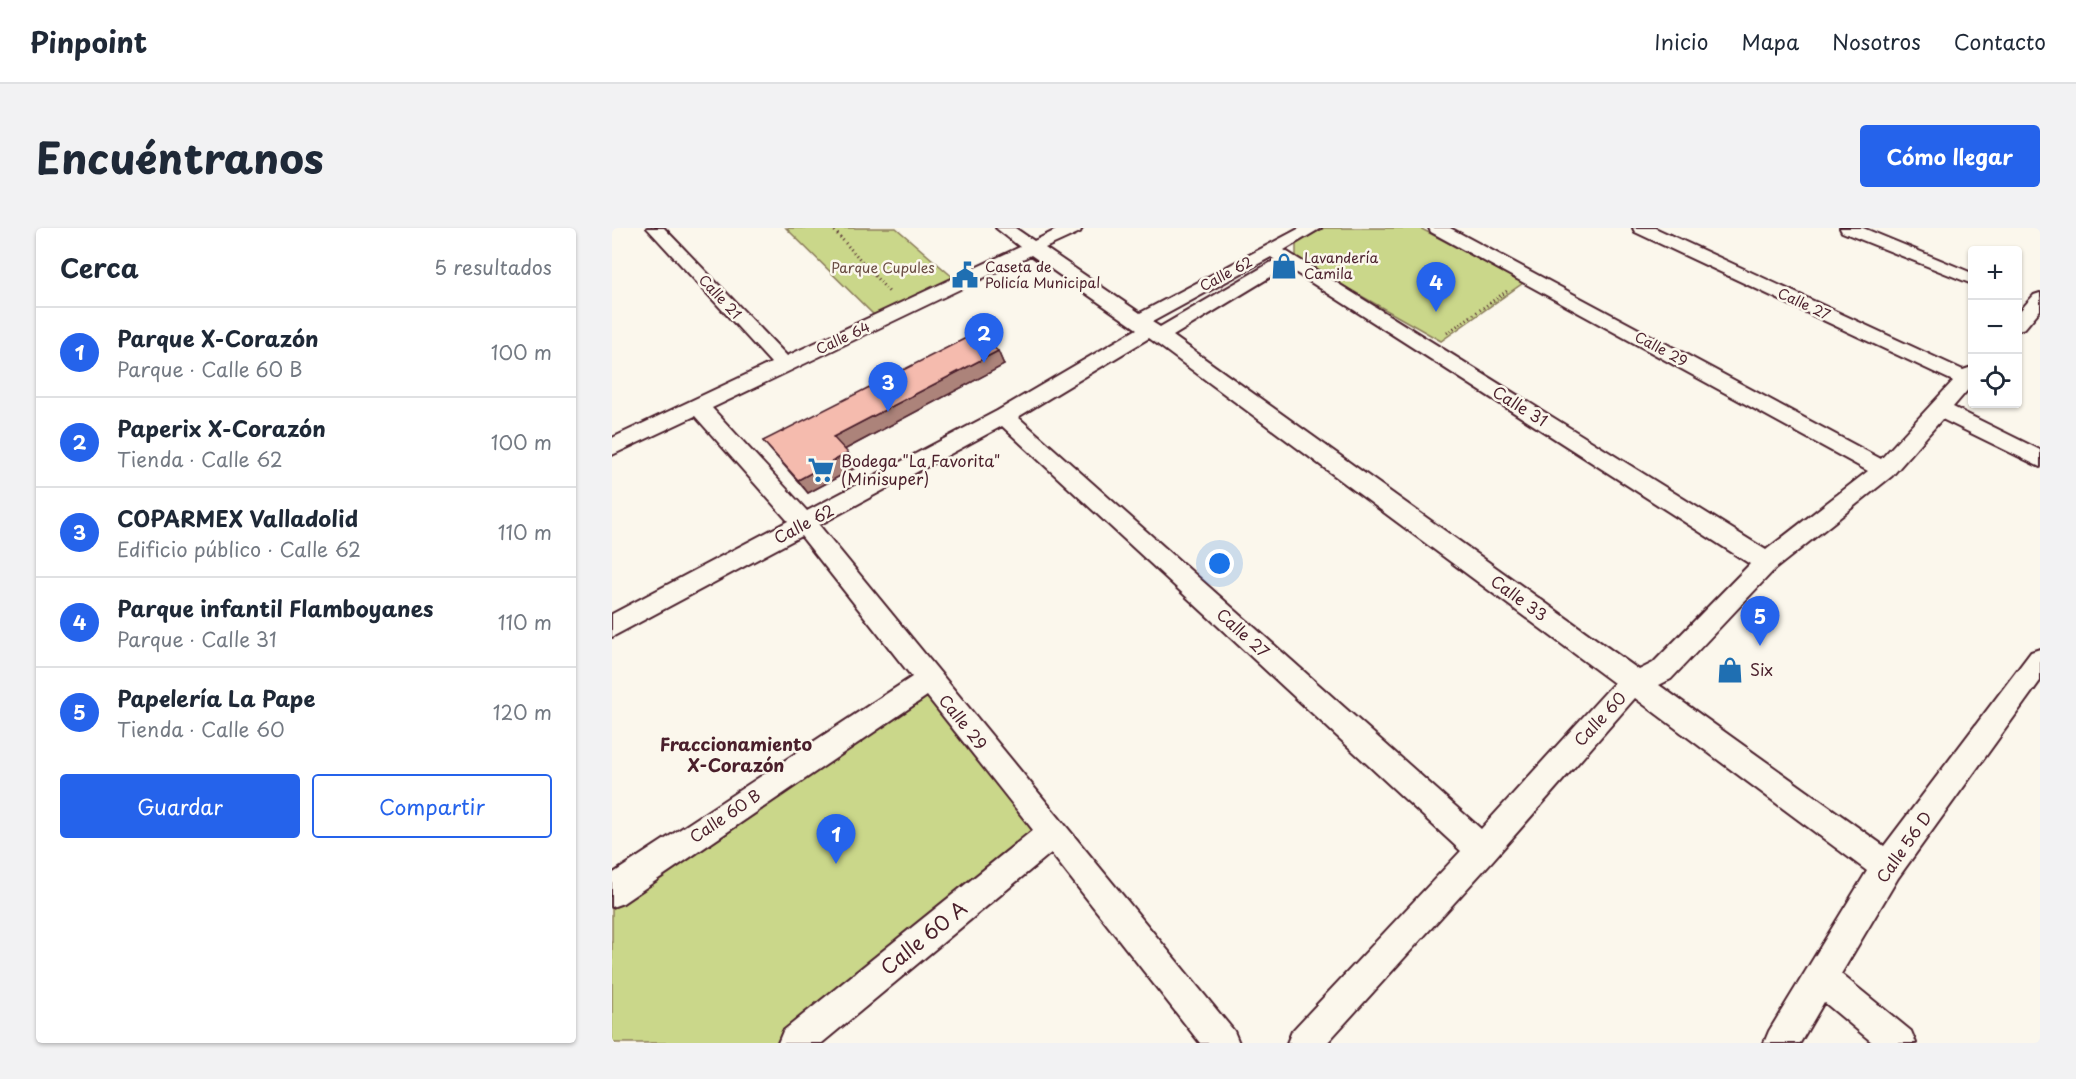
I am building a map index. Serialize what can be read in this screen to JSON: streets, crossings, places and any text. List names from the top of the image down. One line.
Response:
{"streets":{"street":["Calle 62","Calle 21","Calle 27","Calle 64","Calle 29","Calle 31","Calle 33","Calle 60","Calle 60 B","Calle 56 D","Calle 60 A"]},"crossings":[["Calle 62","Calle 27"],["Calle 62","Calle 29"],["Calle 62","Calle 31"],["Calle 62","Calle 33"],["Calle 21","Calle 64"],["Calle 27","Calle 60"],["Calle 64","Calle 29"],["Calle 64","Calle 33"],["Calle 29","Calle 60"],["Calle 29","Calle 60 B"],["Calle 29","Calle 60 A"],["Calle 31","Calle 60"],["Calle 33","Calle 60"],["Calle 33","Calle 56 D"]],"districts":["Fraccionamiento X-Corazón"],"parks":["Parque Cupules"],"places":{"shop":["Lavandería Camila","Six"],"public building":["Caseta de Policía Municipal"],"supermarket":["Bodega \"La Favorita\" (Minisuper)"]},"page":{"header":"Pinpoint","nav":["Inicio","Mapa","Nosotros","Contacto"],"title":"Encuéntranos","buttons":["Cómo llegar",["Guardar","Compartir"]],"heading":["Cerca","5 resultados"],"map_buttons":["+","−"],"pins":["4","2","3","5","1"],"list":[{"mark":"1","name":"Parque X-Corazón","note":"Parque · Calle 60 B","value":"100 m"},{"mark":"2","name":"Paperix X-Corazón","note":"Tienda · Calle 62","value":"100 m"},{"mark":"3","name":"COPARMEX Valladolid","note":"Edificio público · Calle 62","value":"110 m"},{"mark":"4","name":"Parque infantil Flamboyanes","note":"Parque · Calle 31","value":"110 m"},{"mark":"5","name":"Papelería La Pape","note":"Tienda · Calle 60","value":"120 m"}]}}
